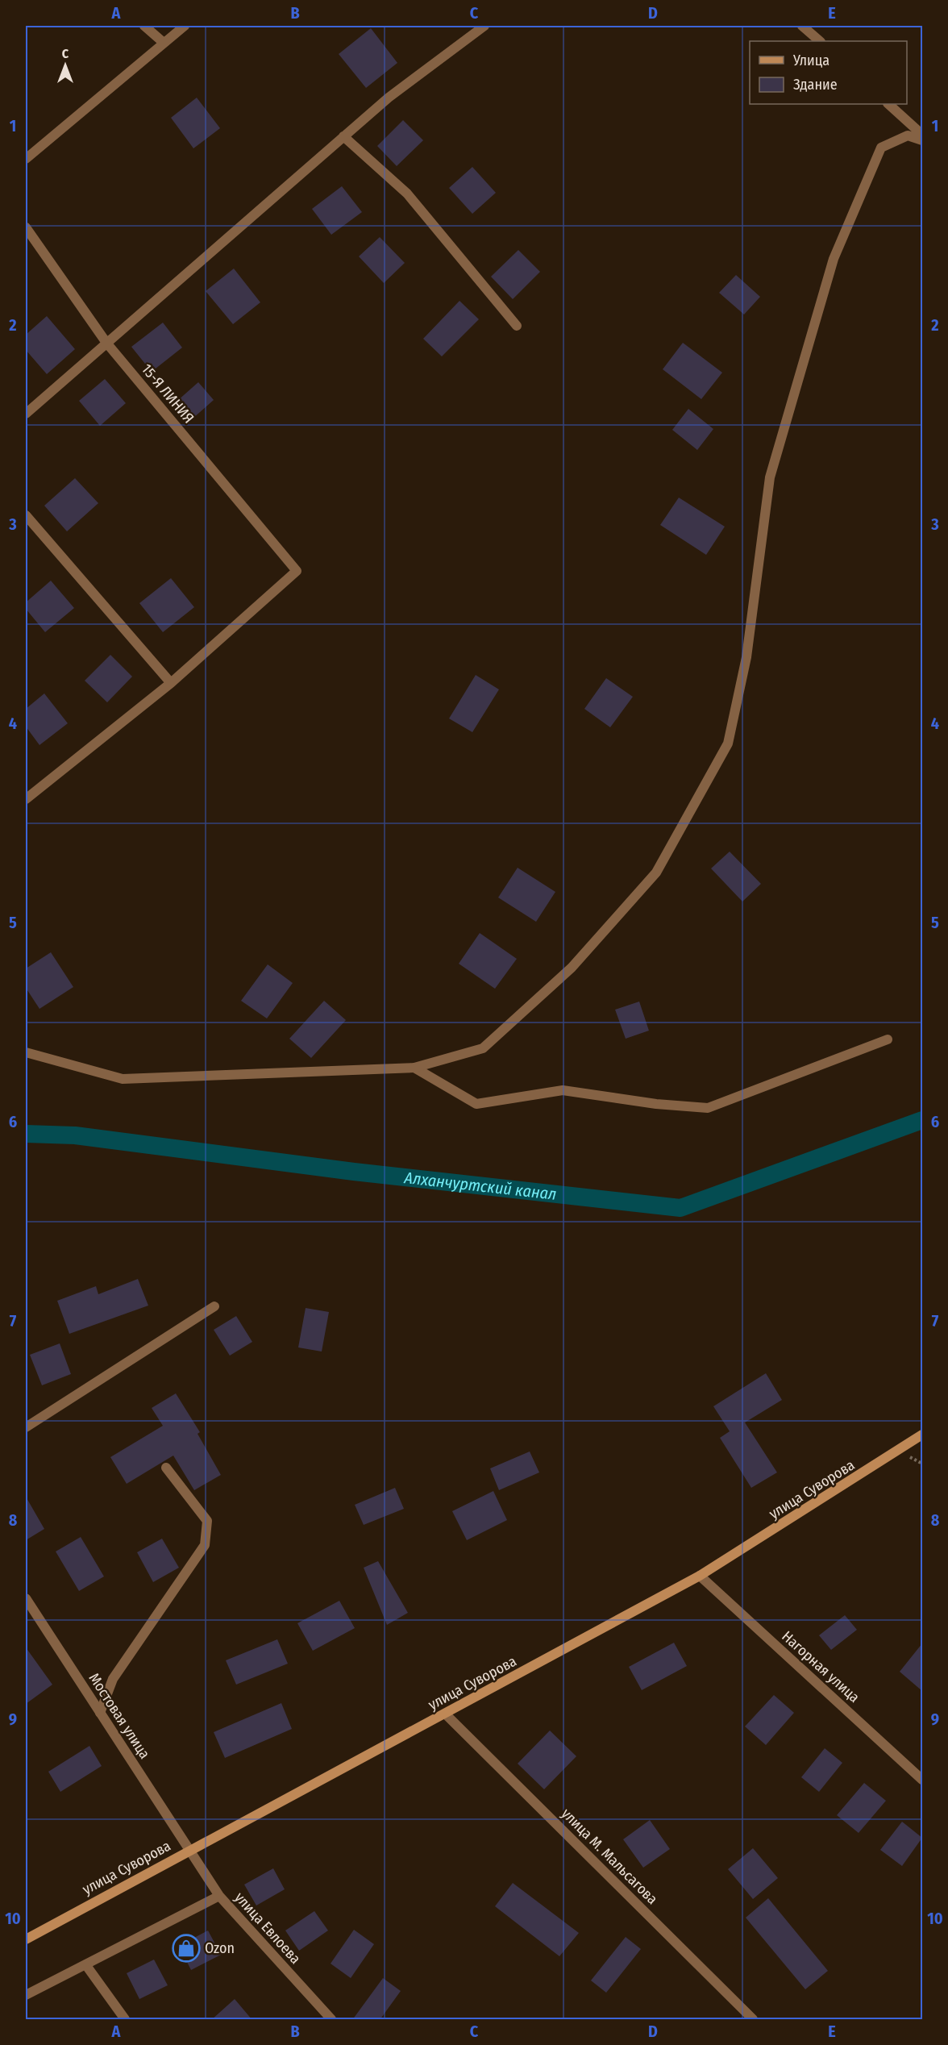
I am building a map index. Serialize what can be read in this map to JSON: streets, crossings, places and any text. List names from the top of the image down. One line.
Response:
{"streets":{"main road":["улица Суворова"],"street":["15-Я ЛИНИЯ","Нагорная улица","Мостовая улица","улица М. Мальсагова","улица Евлоева"]},"crossings":[["улица Суворова","Нагорная улица"],["улица Суворова","Мостовая улица"],["улица Суворова","улица М. Мальсагова"],["улица Суворова","улица Евлоева"],["Мостовая улица","улица Евлоева"]],"water":["Алханчуртский канал"],"places":{"shop":["Ozon"]},"legend":["Улица","Здание"],"north":"top","grid":{"columns":["A","B","C","D","E"],"rows":["1","2","3","4","5","6","7","8","9","10"]}}
